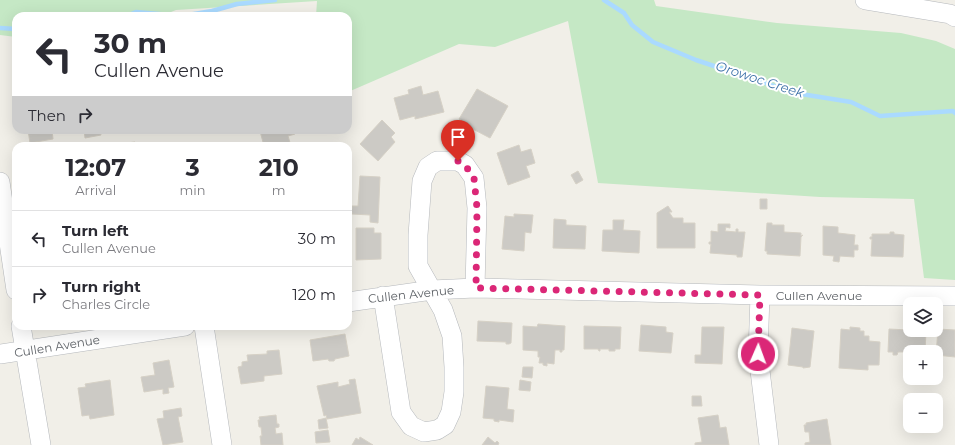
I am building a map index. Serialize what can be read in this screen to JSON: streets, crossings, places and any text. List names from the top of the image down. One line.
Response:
{"streets":{"street":["Cullen Avenue"]},"water":["Orowoc Creek"],"page":{"turn":["30 m","Cullen Avenue"],"then":"Then","eta":["12:07","Arrival","3","min","210","m"],"list":[{"name":"Turn left","note":"Cullen Avenue","value":"30 m"},{"name":"Turn right","note":"Charles Circle","value":"120 m"}],"map_buttons":["+","−"]}}
